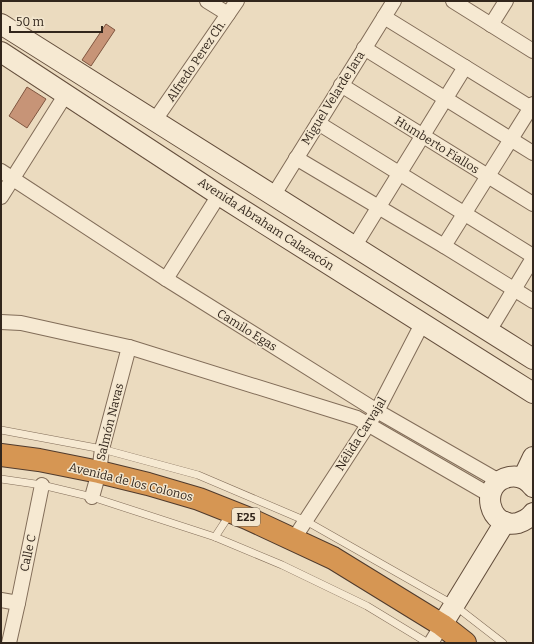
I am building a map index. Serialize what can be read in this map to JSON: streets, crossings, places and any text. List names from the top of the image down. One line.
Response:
{"streets":{"highway":["Avenida de los Colonos","E25"],"main road":["Avenida Abraham Calazacón"],"street":["Alfredo Perez Ch.","Miguel Velarde Jara","Humberto Fiallos","Camilo Egas","Salmón Navas","Nélida Carvajal","Calle C"]},"crossings":[["Miguel Velarde Jara","Humberto Fiallos"],["Avenida Abraham Calazacón","Nélida Carvajal"],["Camilo Egas","Nélida Carvajal"],["Salmón Navas","Avenida de los Colonos"],["Nélida Carvajal","Avenida de los Colonos"]],"scale_bar":"50 m"}
